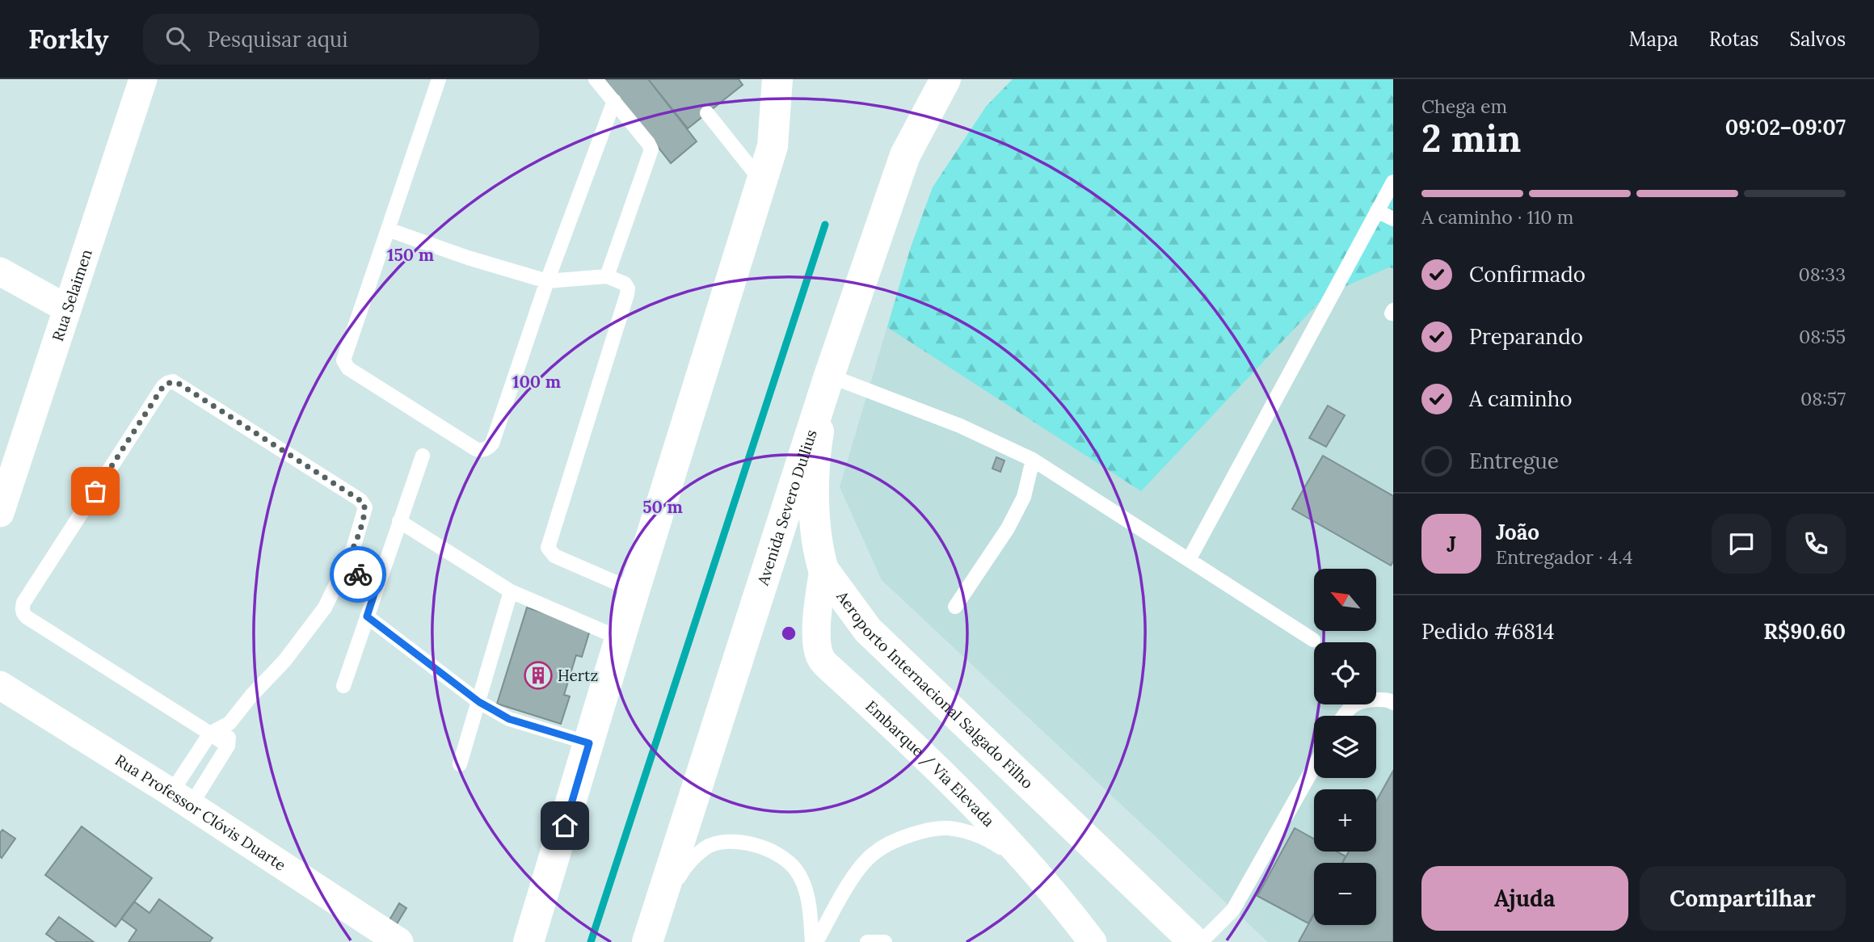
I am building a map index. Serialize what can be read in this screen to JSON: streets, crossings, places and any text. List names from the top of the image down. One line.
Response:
{"streets":{"main road":["Avenida Severo Dullius","Aeroporto Internacional Salgado Filho"],"street":["Rua Selaimen","Embarque / Via Elevada","Rua Professor Clóvis Duarte"]},"crossings":[["Avenida Severo Dullius","Aeroporto Internacional Salgado Filho"],["Aeroporto Internacional Salgado Filho","Embarque / Via Elevada"]],"places":{"building":["Hertz"]},"north":"top left","page":{"header":"Forkly","search":"Pesquisar aqui","nav":["Mapa","Rotas","Salvos"],"heading":["2 min","Chega em","09:02–09:07"],"panel":["João","Entregador · 4.4","Pedido #6814","R$90.60"],"bar":"A caminho · 110 m","list":[["Confirmado","08:33"],["Preparando","08:55"],["A caminho","08:57"],"Entregue"],"round":"J","map_buttons":["+","−"],"buttons":["Ajuda","Compartilhar"]},"rings":["150 m","100 m","50 m"]}
